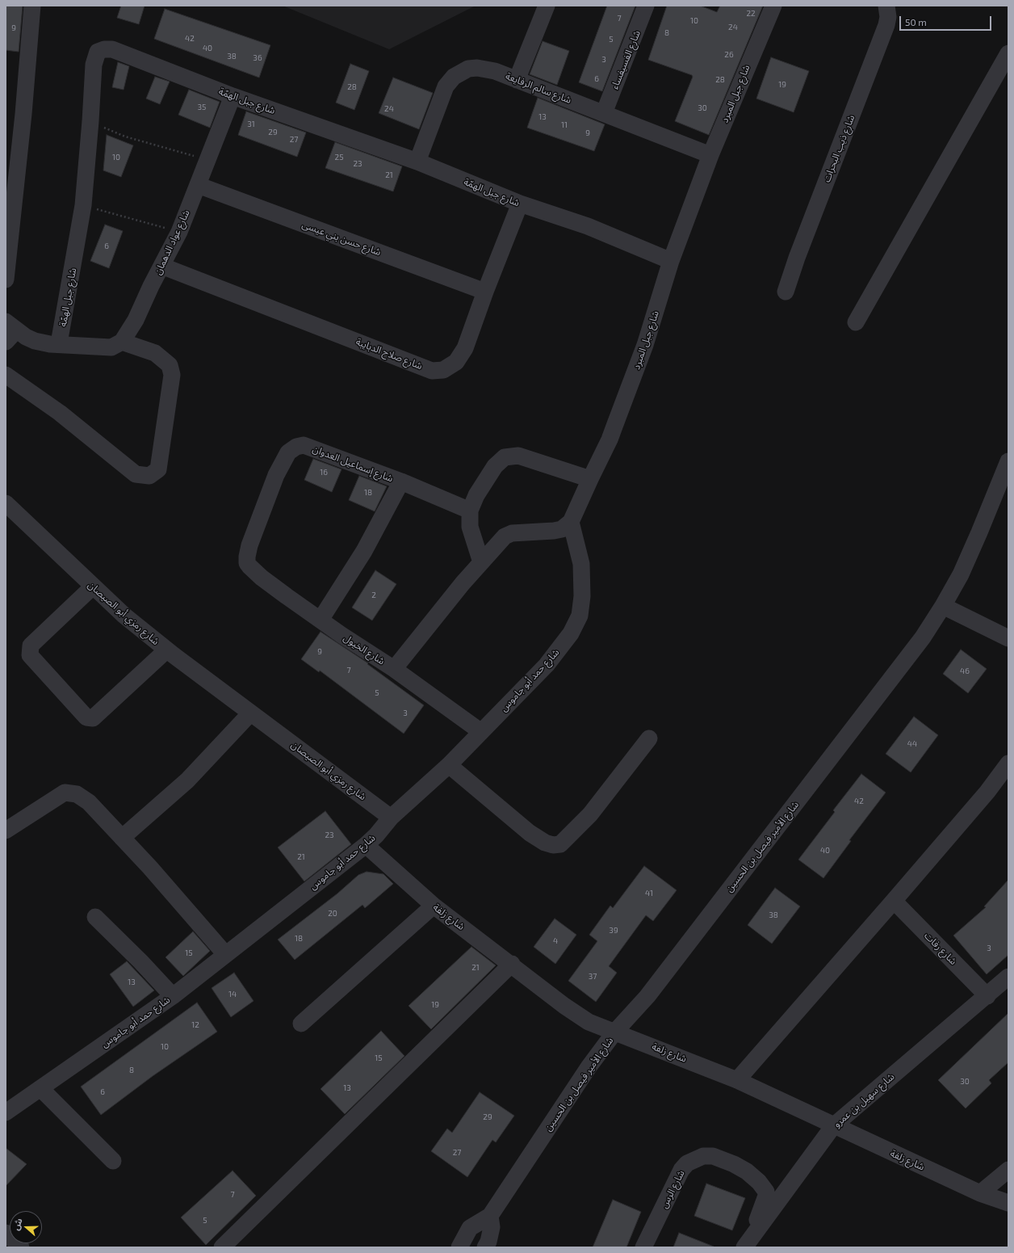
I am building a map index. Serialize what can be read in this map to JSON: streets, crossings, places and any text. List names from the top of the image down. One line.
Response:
{"streets":{"street":["شارع الفسيفساء","شارع سالم الرفايعة","شارع جبل المبرد","شارع جبل الهمّة","شارع ذيب البحرات","شارع حسن بني عيسى","شارع عواد الدهمان","شارع صلاح الدبايبة","شارع إسماعيل العدوان","شارع رمزي أبو الصيصان","شارع الخيول","شارع حمد أبو جاموس","شارع الأمير فيصل بن الحسين","شارع زلفة","شارع رفات","شارع سهيل بن عمرو","شارع الرس"]},"crossings":[["شارع الفسيفساء","شارع سالم الرفايعة"],["شارع سالم الرفايعة","شارع جبل المبرد"],["شارع سالم الرفايعة","شارع جبل الهمّة"],["شارع جبل المبرد","شارع جبل الهمّة"],["شارع جبل المبرد","شارع حمد أبو جاموس"],["شارع جبل الهمّة","شارع عواد الدهمان"],["شارع جبل الهمّة","شارع صلاح الدبايبة"],["شارع حسن بني عيسى","شارع عواد الدهمان"],["شارع حسن بني عيسى","شارع صلاح الدبايبة"],["شارع عواد الدهمان","شارع صلاح الدبايبة"],["شارع إسماعيل العدوان","شارع الخيول"],["شارع رمزي أبو الصيصان","شارع حمد أبو جاموس"],["شارع الخيول","شارع حمد أبو جاموس"],["شارع حمد أبو جاموس","شارع زلفة"],["شارع الأمير فيصل بن الحسين","شارع زلفة"],["شارع زلفة","شارع سهيل بن عمرو"],["شارع رفات","شارع سهيل بن عمرو"],["شارع سهيل بن عمرو","شارع الرس"]],"house_numbers":["22","7","10","24","9","8","42","5","40","26","38","36","3","6","28","19","28","35","30","24","13","31","11","29","9","27","10","25","23","21","6","16","18","2","9","7","46","5","3","44","42","23","40","21","41","20","38","39","18","4","3","15","21","37","13","14","19","12","10","15","8","30","13","6","29","27","7","5"],"scale_bar":"50 m","north":"left"}
